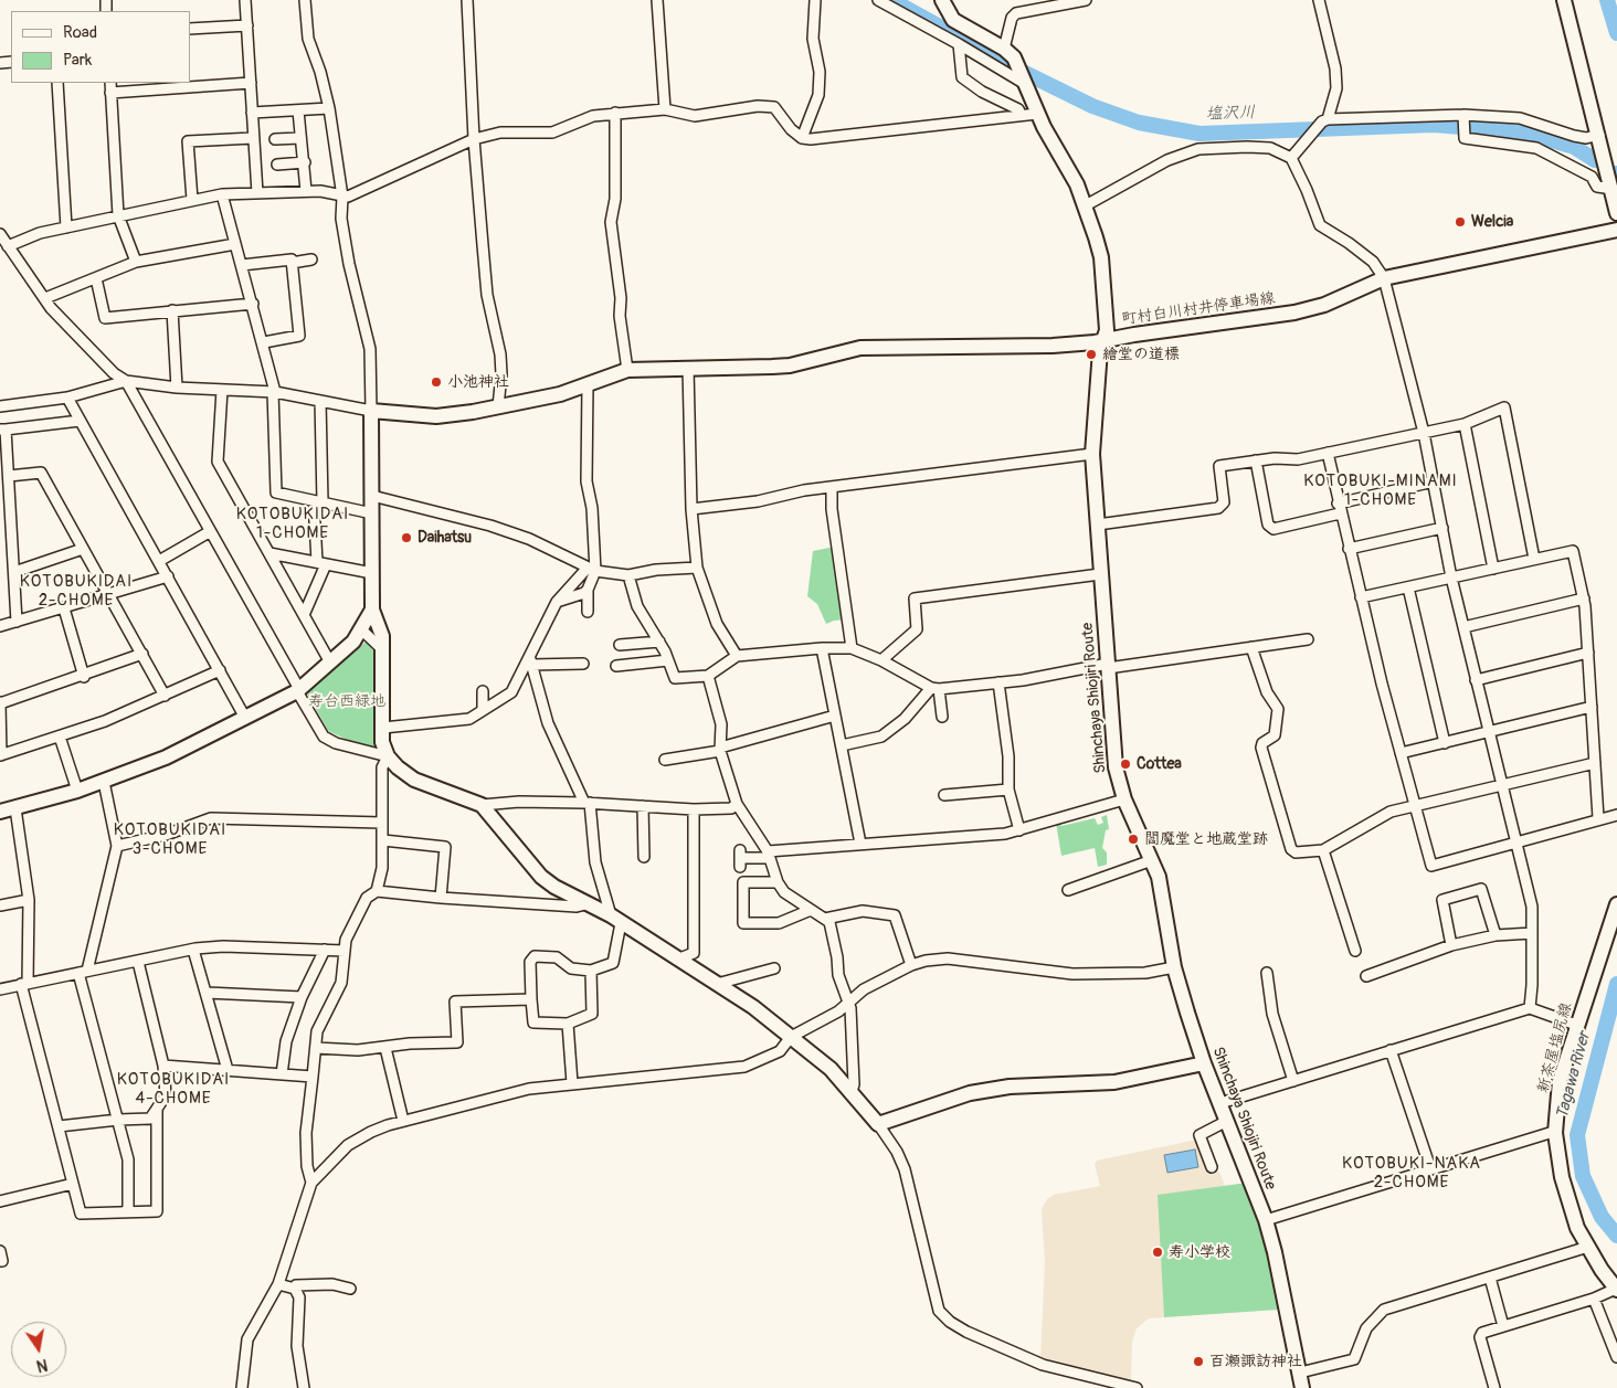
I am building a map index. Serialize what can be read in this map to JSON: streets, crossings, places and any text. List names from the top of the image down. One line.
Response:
{"streets":{"main road":["町村白川村井停車場線","Shinchaya Shiojiri Route","新茶屋塩尻線"]},"crossings":[["町村白川村井停車場線","Shinchaya Shiojiri Route"]],"districts":["KOTOBUKI-MINAMI 1-CHOME","KOTOBUKIDAI 1-CHOME","KOTOBUKIDAI 2-CHOME","KOTOBUKIDAI 3-CHOME","KOTOBUKIDAI 4-CHOME","KOTOBUKI-NAKA 2-CHOME"],"water":["塩沢川","Tagawa River"],"parks":["寿台西緑地"],"places":["Welcia","繪堂の道標","小池神社","Daihatsu","Cottea","閻魔堂と地蔵堂跡","寿小学校","百瀬諏訪神社"],"legend":["Road","Park"],"north":"bottom"}
